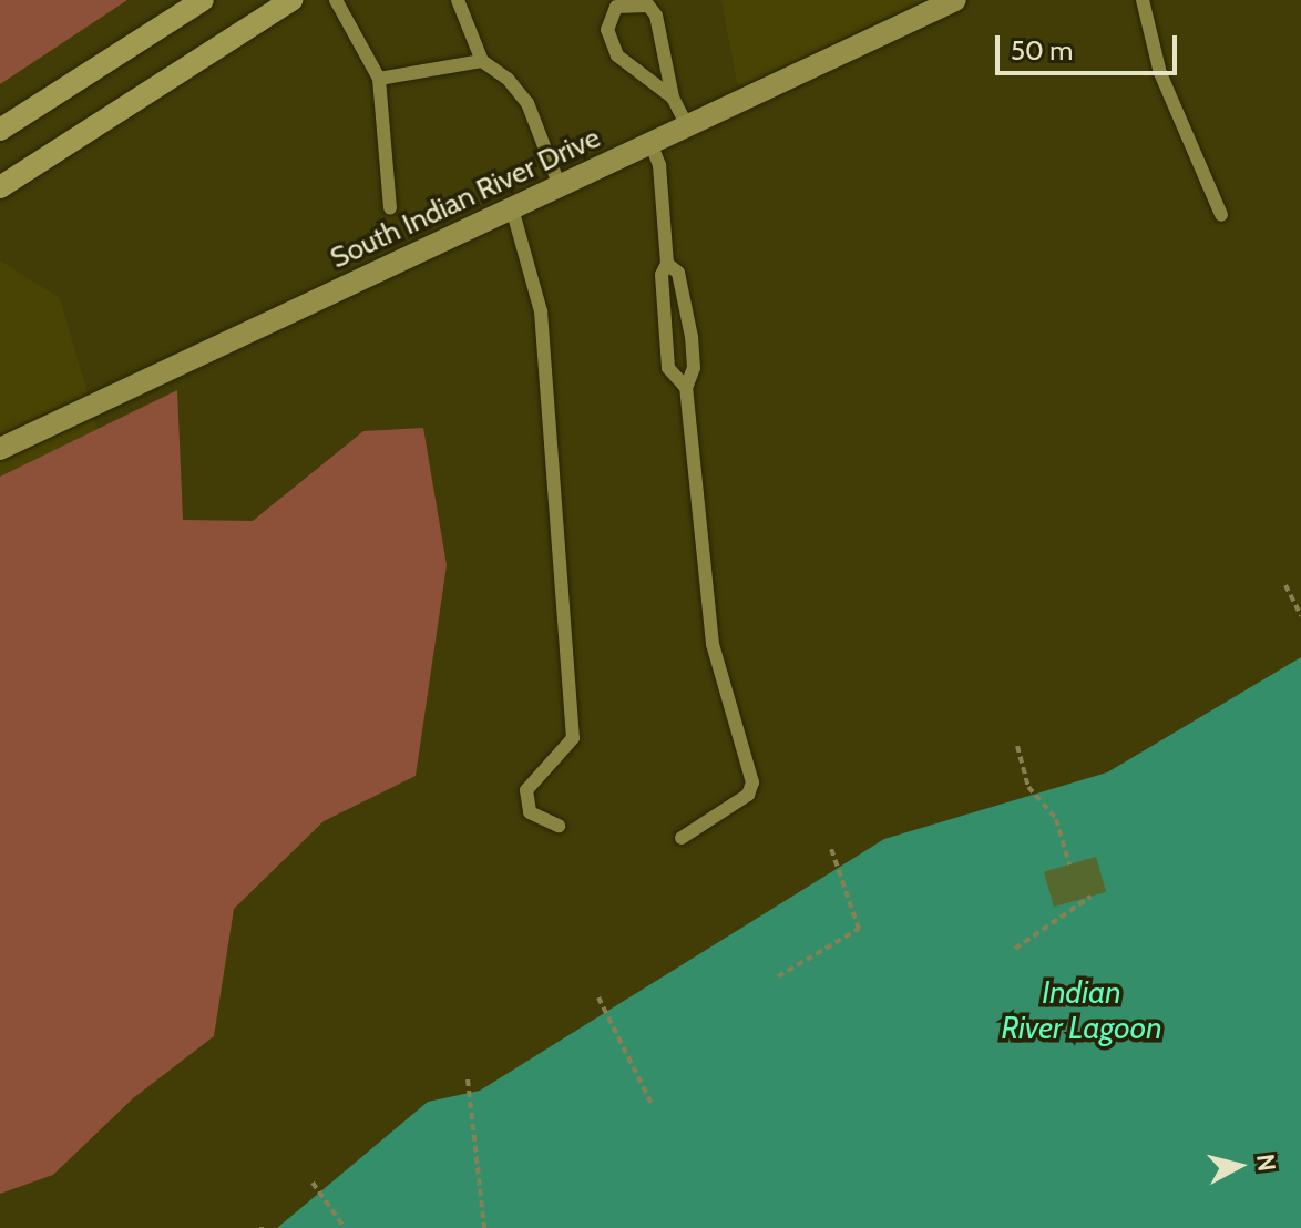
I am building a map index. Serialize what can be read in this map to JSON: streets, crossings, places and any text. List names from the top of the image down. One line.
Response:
{"streets":{"street":["South Indian River Drive"]},"water":["Indian River Lagoon"],"scale_bar":"50 m","north":"right"}
